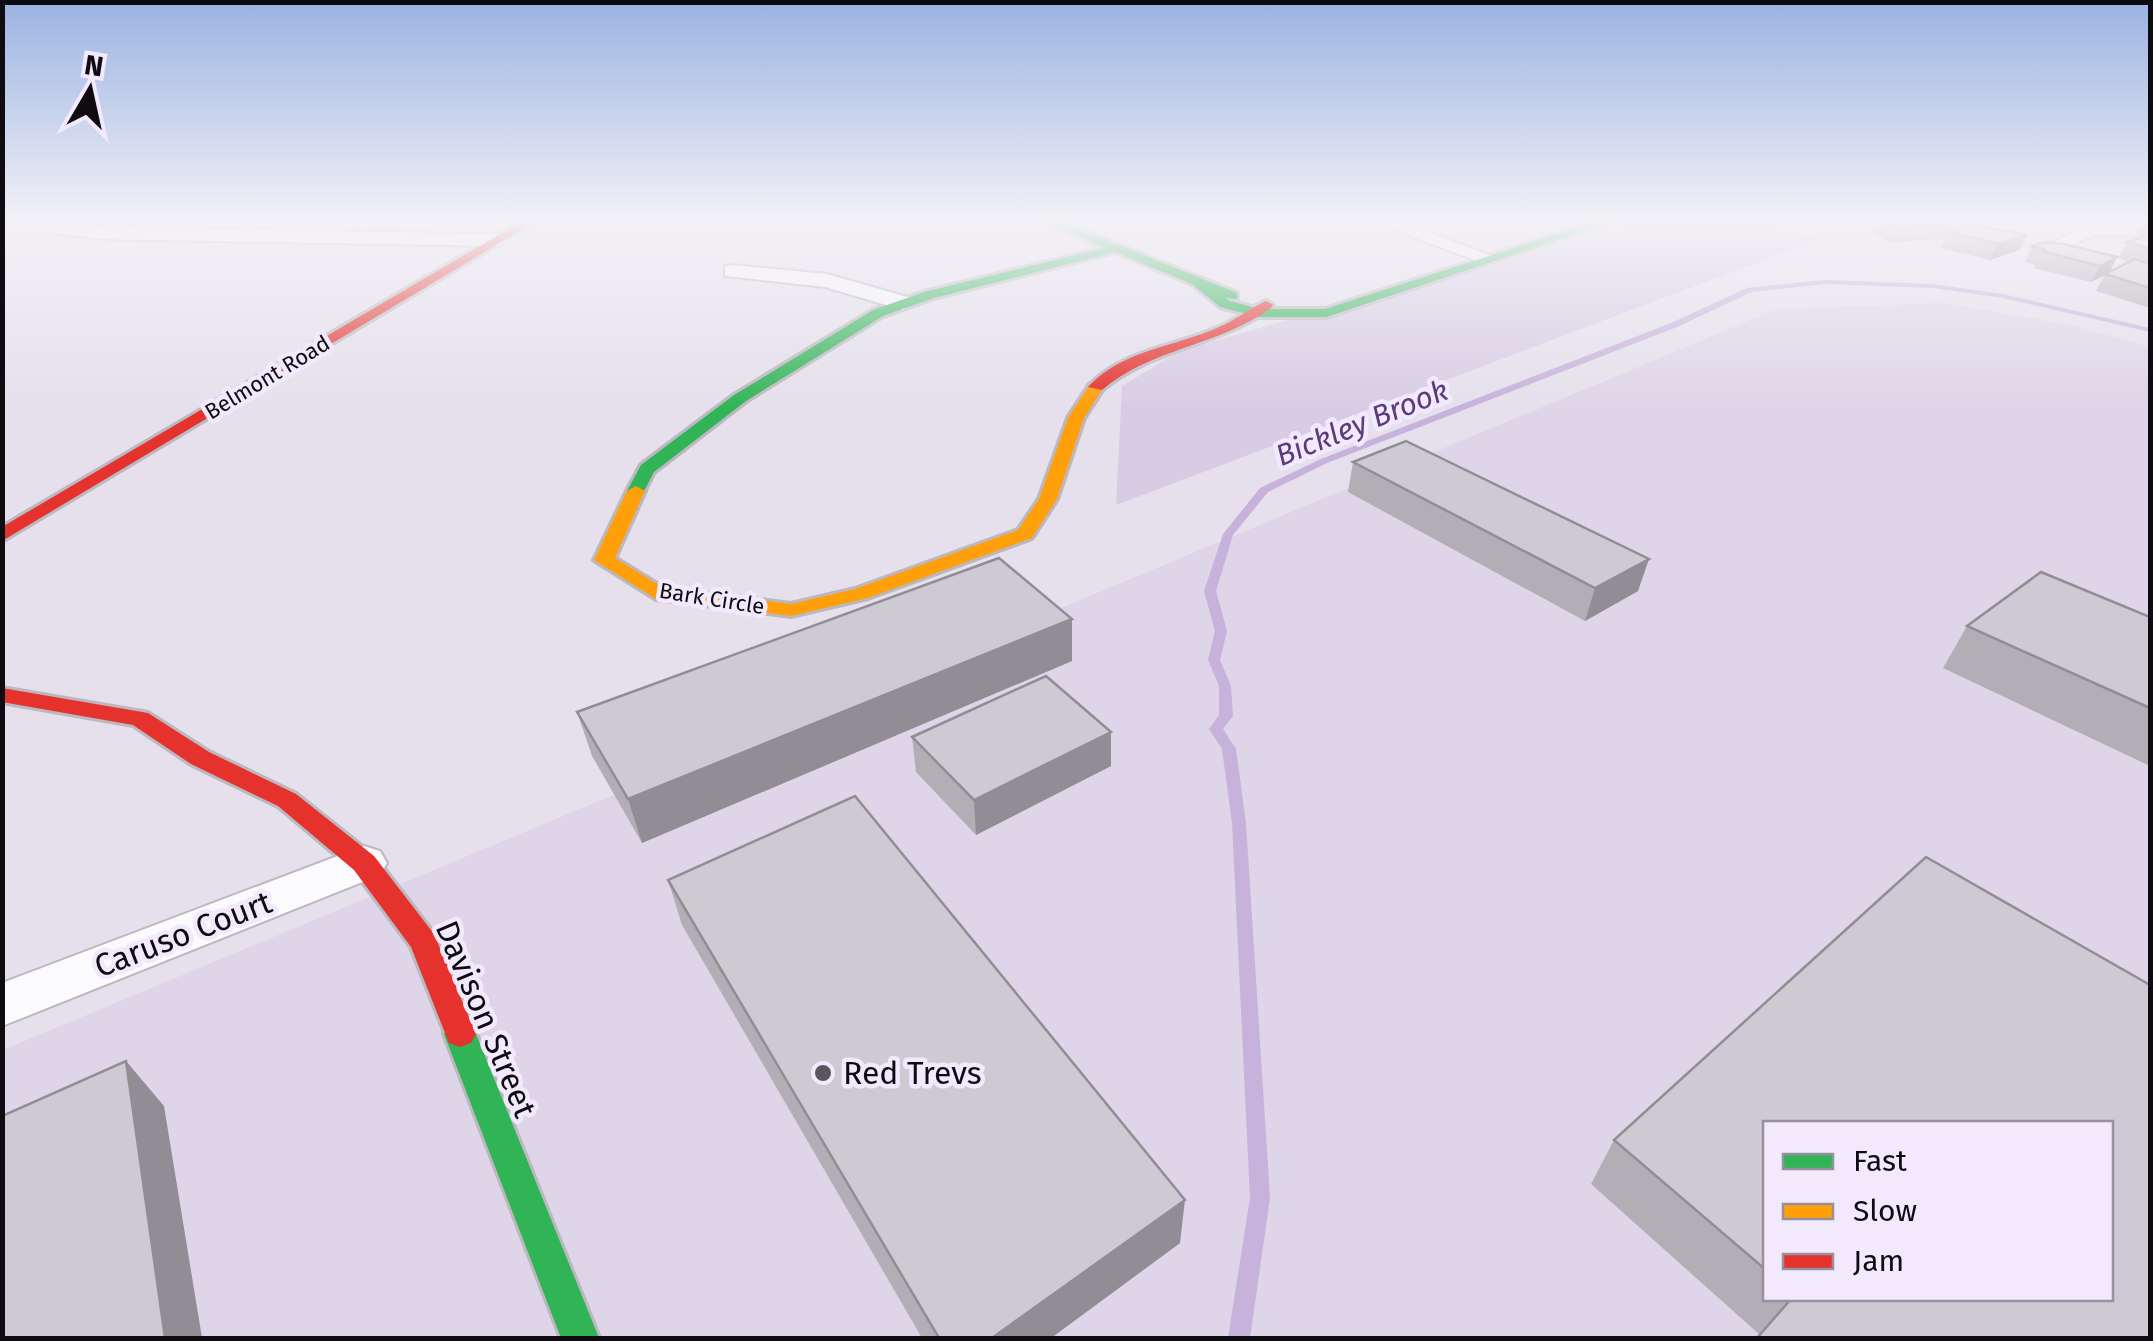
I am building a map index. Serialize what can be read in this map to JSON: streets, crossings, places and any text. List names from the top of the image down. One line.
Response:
{"streets":{"street":["Belmont Road","Bark Circle","Caruso Court","Davison Street"]},"crossings":[["Caruso Court","Davison Street"]],"water":["Bickley Brook"],"places":["Red Trevs"],"legend":["Fast","Slow","Jam"],"north":"top"}
